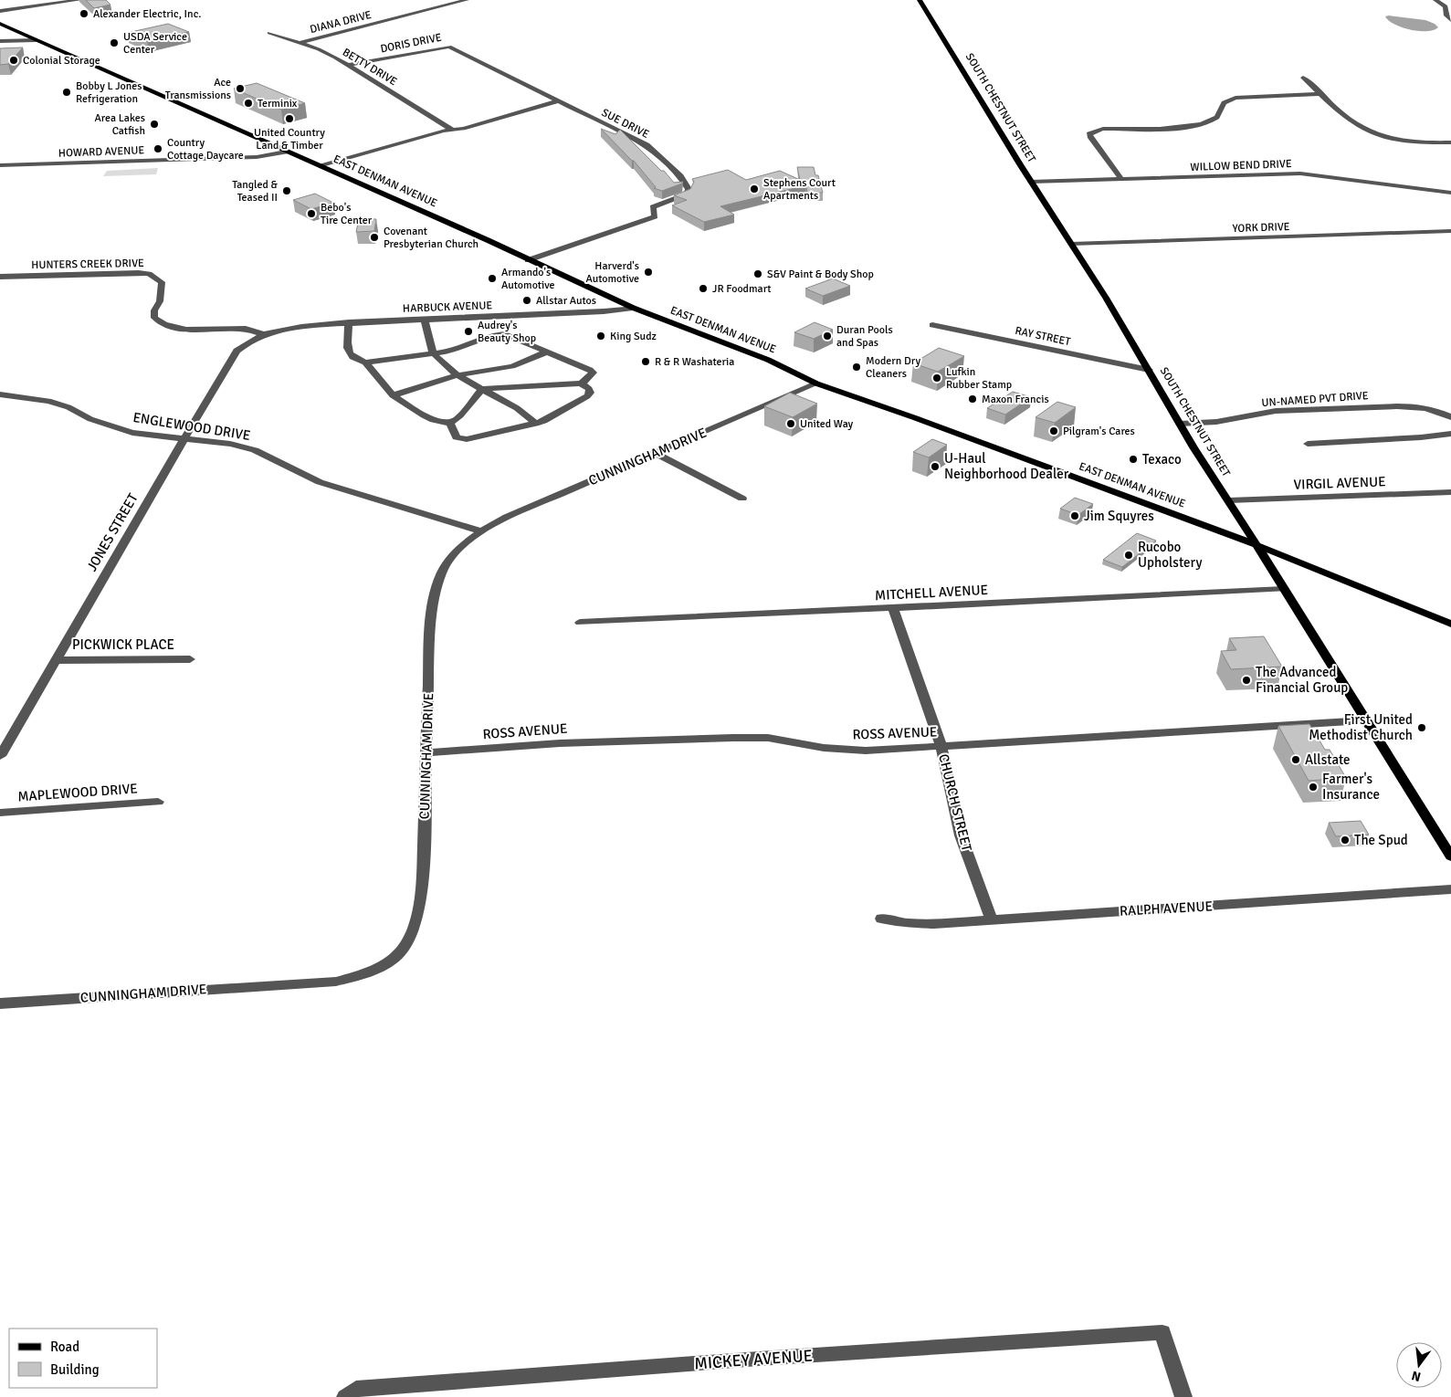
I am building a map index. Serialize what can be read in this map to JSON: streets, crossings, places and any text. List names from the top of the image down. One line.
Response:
{"streets":{"main road":["SOUTH CHESTNUT STREET","EAST DENMAN AVENUE"],"street":["DIANA DRIVE","DORIS DRIVE","BETTY DRIVE","SUE DRIVE","HOWARD AVENUE","WILLOW BEND DRIVE","YORK DRIVE","HUNTERS CREEK DRIVE","HARBUCK AVENUE","RAY STREET","UN-NAMED PVT DRIVE","ENGLEWOOD DRIVE","CUNNINGHAM DRIVE","VIRGIL AVENUE","JONES STREET","MITCHELL AVENUE","PICKWICK PLACE","ROSS AVENUE","MAPLEWOOD DRIVE","CHURCH STREET","RALPH AVENUE","MICKEY AVENUE"]},"crossings":[["DIANA DRIVE","BETTY DRIVE"],["DORIS DRIVE","BETTY DRIVE"],["DORIS DRIVE","SUE DRIVE"],["SOUTH CHESTNUT STREET","WILLOW BEND DRIVE"],["SOUTH CHESTNUT STREET","EAST DENMAN AVENUE"],["SOUTH CHESTNUT STREET","YORK DRIVE"],["SOUTH CHESTNUT STREET","RAY STREET"],["SOUTH CHESTNUT STREET","UN-NAMED PVT DRIVE"],["SOUTH CHESTNUT STREET","VIRGIL AVENUE"],["SOUTH CHESTNUT STREET","MITCHELL AVENUE"],["SOUTH CHESTNUT STREET","ROSS AVENUE"],["SUE DRIVE","EAST DENMAN AVENUE"],["HOWARD AVENUE","EAST DENMAN AVENUE"],["EAST DENMAN AVENUE","HARBUCK AVENUE"],["EAST DENMAN AVENUE","CUNNINGHAM DRIVE"],["HUNTERS CREEK DRIVE","HARBUCK AVENUE"],["HUNTERS CREEK DRIVE","JONES STREET"],["HARBUCK AVENUE","JONES STREET"],["ENGLEWOOD DRIVE","CUNNINGHAM DRIVE"],["ENGLEWOOD DRIVE","JONES STREET"],["CUNNINGHAM DRIVE","ROSS AVENUE"],["JONES STREET","PICKWICK PLACE"],["MITCHELL AVENUE","CHURCH STREET"],["ROSS AVENUE","CHURCH STREET"],["CHURCH STREET","RALPH AVENUE"]],"places":["Alexander Electric, Inc.","USDA Service Center","Colonial Storage","Ace Transmissions","Bobby L Jones Refrigeration","Terminix","United Country Land & Timber","Area Lakes Catfish","Country Cottage Daycare","Stephens Court Apartments","Tangled & Teased II","Bebo's Tire Center","Covenant Presbyterian Church","Harverd's Automotive","S&V Paint & Body Shop","Armando's Automotive","JR Foodmart","Allstar Autos","Audrey's Beauty Shop","King Sudz","Duran Pools and Spas","R & R Washateria","Modern Dry Cleaners","Lufkin Rubber Stamp","Maxon Francis","United Way","Pilgram's Cares","Texaco","U-Haul Neighborhood Dealer","Jim Squyres","Rucobo Upholstery","The Advanced Financial Group","First United Methodist Church","Allstate","Farmer's Insurance","The Spud"],"legend":["Road","Building"],"north":"bottom"}
